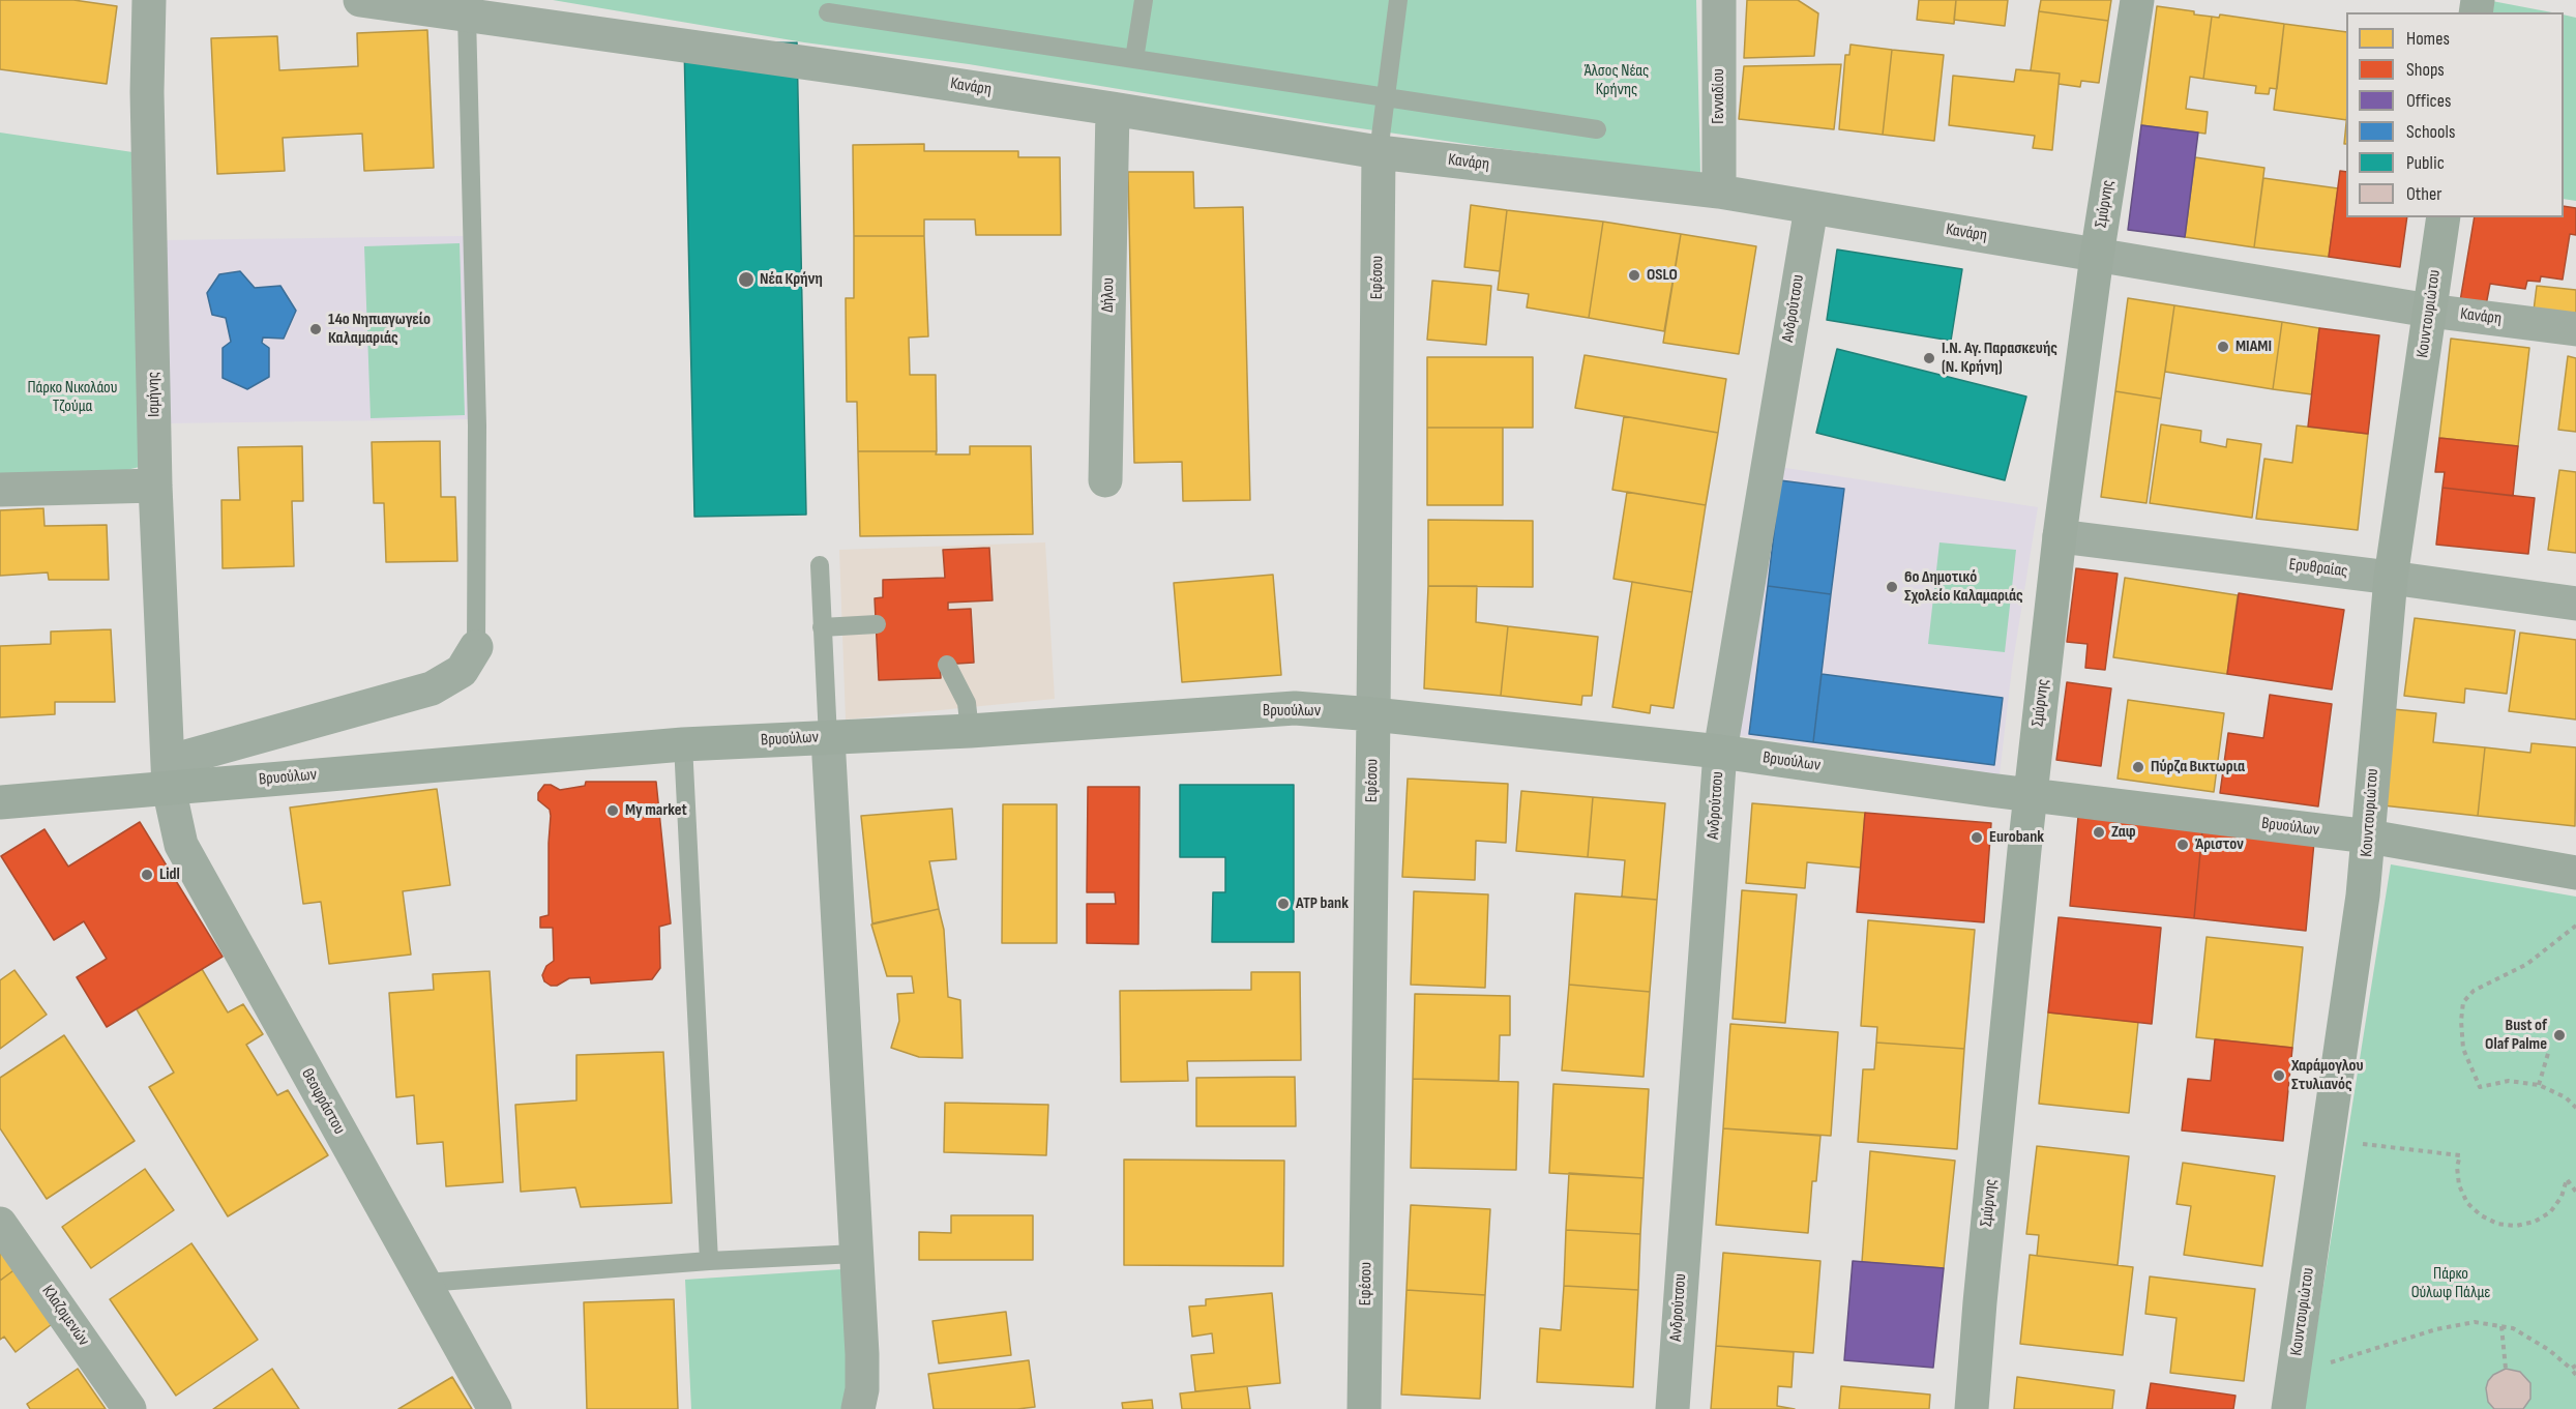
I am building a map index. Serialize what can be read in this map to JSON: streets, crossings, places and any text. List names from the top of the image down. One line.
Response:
{"streets":{"main road":["Σμύρνης","Εφέσου","Κουντουριώτου","Βρυούλων"],"street":["Κανάρη","Γενναδίου","Δήλου","Ανδρούτσου","Ισμήνης","Ερυθραίας","Θεοφράστου","Κλαζομενών"]},"crossings":[["Κανάρη","Γενναδίου"],["Κανάρη","Σμύρνης"],["Κανάρη","Εφέσου"],["Κανάρη","Δήλου"],["Κανάρη","Ανδρούτσου"],["Κανάρη","Κουντουριώτου"],["Σμύρνης","Ερυθραίας"],["Σμύρνης","Βρυούλων"],["Εφέσου","Βρυούλων"],["Ανδρούτσου","Βρυούλων"],["Κουντουριώτου","Ερυθραίας"],["Κουντουριώτου","Βρυούλων"],["Ισμήνης","Βρυούλων"],["Ισμήνης","Θεοφράστου"],["Βρυούλων","Θεοφράστου"]],"parks":["Άλσος Νέας Κρήνης","Πάρκο Νικολάου Τζούμα","Πάρκο Ούλωφ Πάλμε"],"places":["OSLO","Νέα Κρήνη","14ο Νηπιαγωγείο Καλαμαριάς","MIAMI","Ι.Ν. Αγ. Παρασκευής (Ν. Κρήνη)","6ο Δημοτικό Σχολείο Καλαμαριάς","Πύρζα Βικτωρια","My market","Ζαφ","Eurobank","Άριστον","Lidl","ATP bank","Bust of Olaf Palme","Χαράμογλου Στυλιανός"],"legend":["Homes","Shops","Offices","Schools","Public","Other"]}
